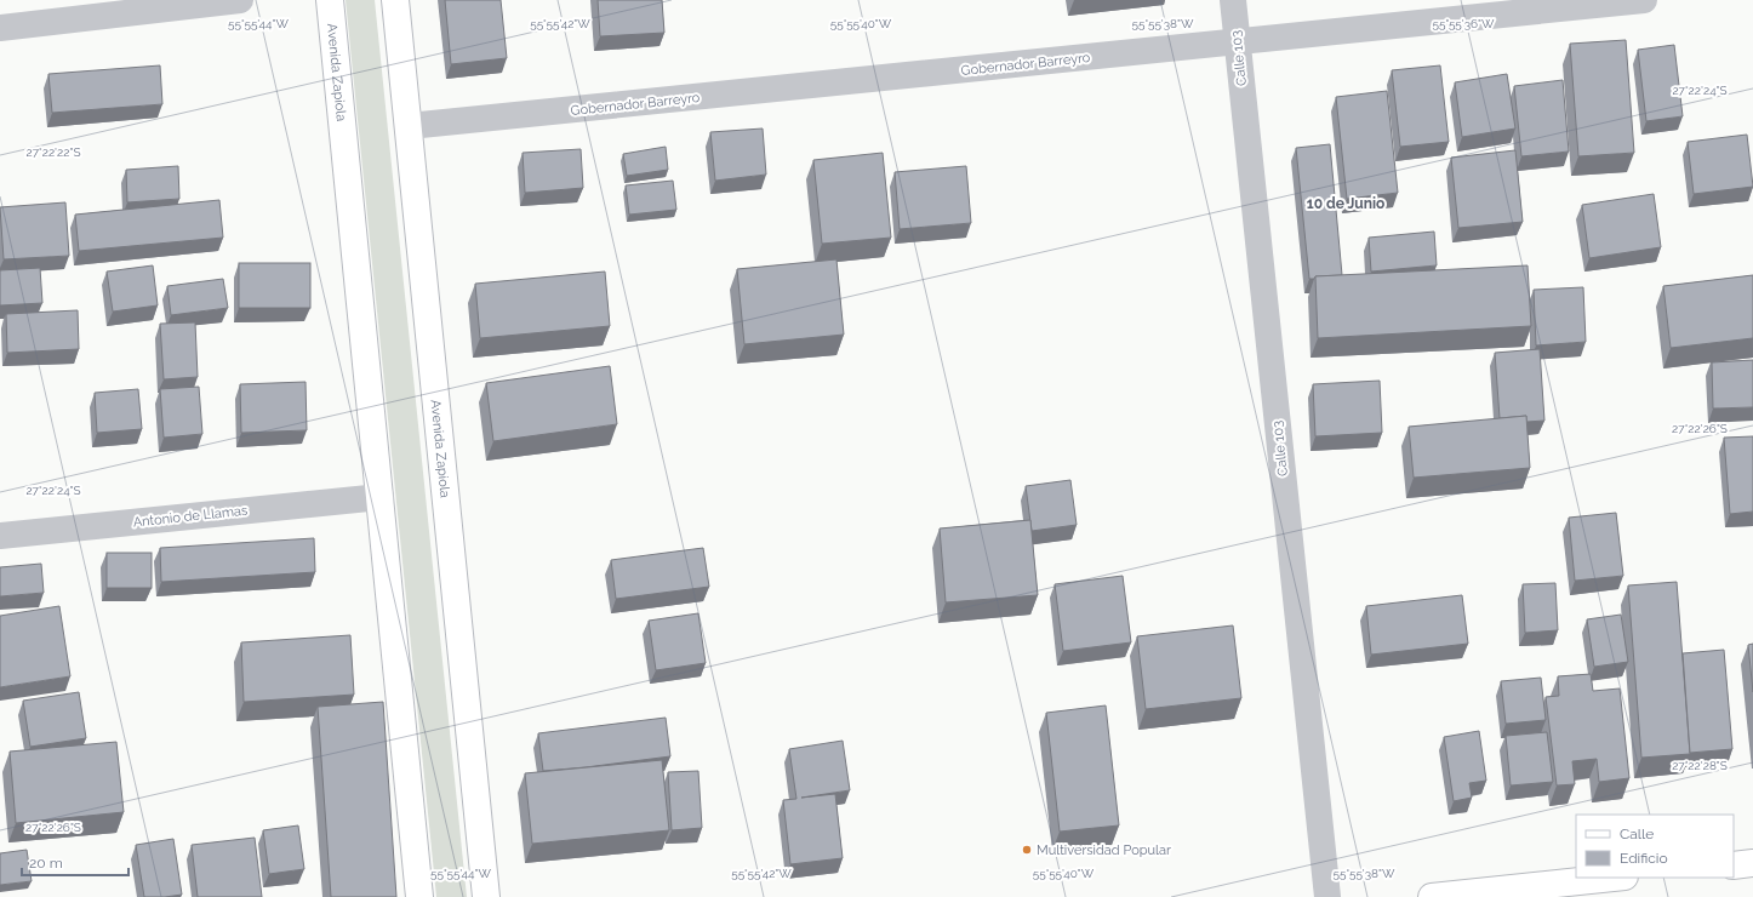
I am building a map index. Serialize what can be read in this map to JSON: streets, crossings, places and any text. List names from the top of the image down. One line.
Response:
{"streets":{"main road":["Avenida Zapiola"],"street":["Calle 103","Gobernador Barreyro","Antonio de Llamas"]},"crossings":[["Calle 103","Gobernador Barreyro"],["Gobernador Barreyro","Avenida Zapiola"],["Avenida Zapiola","Antonio de Llamas"]],"districts":["10 de Junio"],"places":["Multiversidad Popular"],"legend":["Calle","Edificio"],"scale_bar":"20 m","coordinates":["55°55'44\"W","55°55'42\"W","55°55'40\"W","55°55'38\"W","55°55'36\"W","27°22'24\"S","27°22'22\"S","27°22'26\"S","27°22'28\"S"]}
